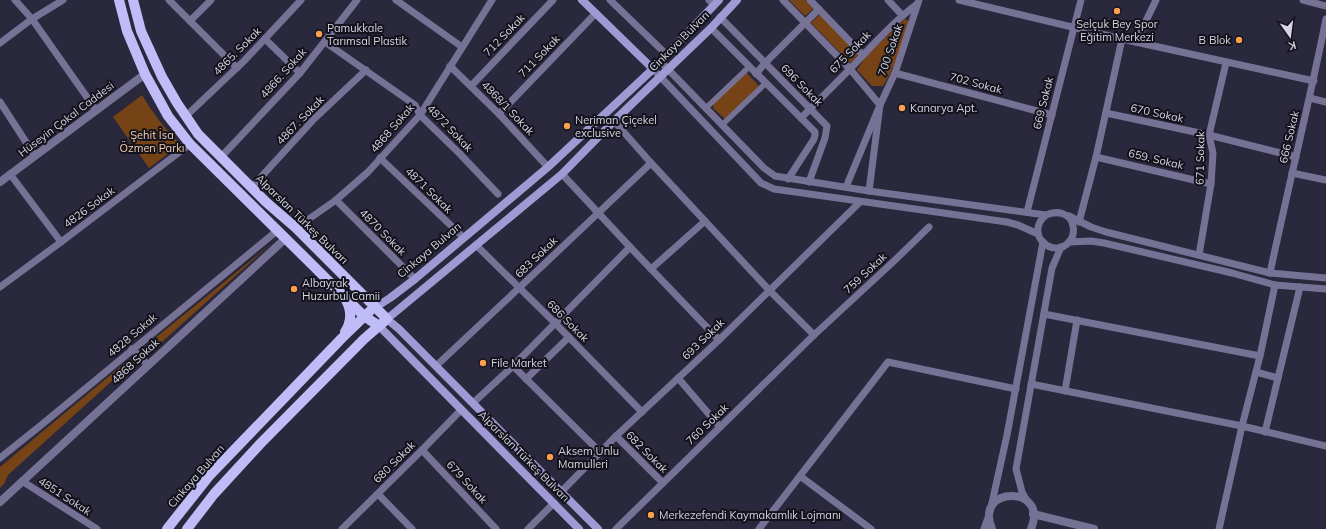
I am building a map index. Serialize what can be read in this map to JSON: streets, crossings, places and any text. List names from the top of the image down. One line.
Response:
{"streets":{"main road":["Cinkaya Bulvarı","Alparslan Türkeş Bulvarı"],"street":["712 Sokak","700 Sokak","4865. Sokak","675 Sokak","711 Sokak","4866. Sokak","702 Sokak","696 Sokak","669 Sokak","4868/1 Sokak","670 Sokak","Hüseyin Çokal Caddesi","4867. Sokak","4868 Sokak","4872 Sokak","666 Sokak","671 Sokak","659. Sokak","4871 Sokak","4826 Sokak","4870 Sokak","683 Sokak","759 Sokak","686 Sokak","4828 Sokak","693 Sokak","760 Sokak","682 Sokak","680 Sokak","679 Sokak","4851 Sokak"]},"crossings":[["712 Sokak","4868/1 Sokak"],["Cinkaya Bulvarı","696 Sokak"],["Cinkaya Bulvarı","4868/1 Sokak"],["Cinkaya Bulvarı","4871 Sokak"],["Cinkaya Bulvarı","Alparslan Türkeş Bulvarı"],["Cinkaya Bulvarı","4870 Sokak"],["Cinkaya Bulvarı","686 Sokak"],["700 Sokak","675 Sokak"],["700 Sokak","702 Sokak"],["4865. Sokak","Alparslan Türkeş Bulvarı"],["675 Sokak","696 Sokak"],["711 Sokak","4868/1 Sokak"],["4866. Sokak","4872 Sokak"],["4866. Sokak","Alparslan Türkeş Bulvarı"],["702 Sokak","669 Sokak"],["4868/1 Sokak","4868 Sokak"],["670 Sokak","666 Sokak"],["670 Sokak","671 Sokak"],["Hüseyin Çokal Caddesi","Alparslan Türkeş Bulvarı"],["4867. Sokak","4872 Sokak"],["4867. Sokak","Alparslan Türkeş Bulvarı"],["4868 Sokak","4872 Sokak"],["4868 Sokak","4871 Sokak"],["4868 Sokak","Alparslan Türkeş Bulvarı"],["4868 Sokak","4870 Sokak"],["4868 Sokak","4851 Sokak"],["671 Sokak","659. Sokak"],["4826 Sokak","Alparslan Türkeş Bulvarı"],["Alparslan Türkeş Bulvarı","683 Sokak"],["Alparslan Türkeş Bulvarı","4828 Sokak"],["Alparslan Türkeş Bulvarı","693 Sokak"],["Alparslan Türkeş Bulvarı","680 Sokak"],["683 Sokak","686 Sokak"],["759 Sokak","760 Sokak"],["686 Sokak","693 Sokak"],["693 Sokak","682 Sokak"],["760 Sokak","682 Sokak"],["680 Sokak","679 Sokak"]],"parks":["Şehit İsa Özmen Parkı"],"places":["Selçuk Bey Spor Eğitim Merkezi","Pamukkale Tarımsal Plastik","B Blok","Kanarya Apt.","Neriman Çiçekel exclusive","Albayrak Huzurbul Camii","File Market","Aksem Unlu Mamulleri","Merkezefendi Kaymakamlık Lojmanı"],"north":"bottom"}
